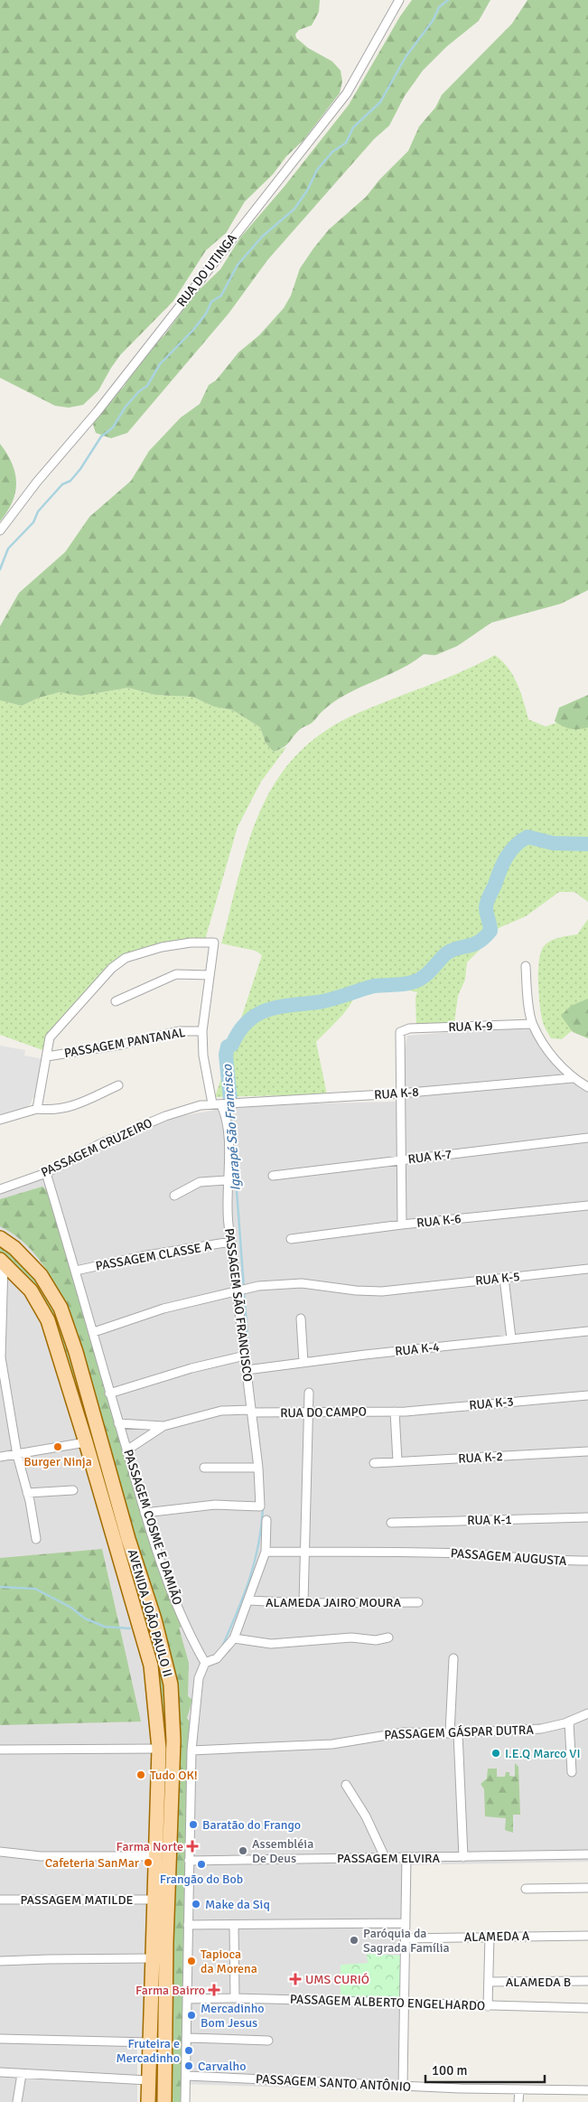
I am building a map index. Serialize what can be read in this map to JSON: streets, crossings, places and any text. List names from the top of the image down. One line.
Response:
{"streets":{"main road":["AVENIDA JOÃO PAULO II"],"street":["RUA DO UTINGA","RUA K-9","PASSAGEM PANTANAL","RUA K-8","PASSAGEM CRUZEIRO","RUA K-7","RUA K-6","PASSAGEM CLASSE A","RUA K-5","PASSAGEM SÃO FRANCISCO","RUA K-4","RUA K-3","RUA DO CAMPO","RUA K-2","RUA K-1","PASSAGEM COSME E DAMIÃO","PASSAGEM AUGUSTA","ALAMEDA JAIRO MOURA","PASSAGEM GÁSPAR DUTRA","PASSAGEM ELVIRA","PASSAGEM MATILDE","ALAMEDA A","ALAMEDA B","PASSAGEM ALBERTO ENGELHARDO","PASSAGEM SANTO ANTÔNIO"]},"crossings":[["RUA K-9","RUA K-8"],["RUA K-8","PASSAGEM CRUZEIRO"],["RUA K-8","PASSAGEM SÃO FRANCISCO"],["PASSAGEM CRUZEIRO","PASSAGEM SÃO FRANCISCO"],["PASSAGEM CRUZEIRO","PASSAGEM COSME E DAMIÃO"],["PASSAGEM CLASSE A","PASSAGEM SÃO FRANCISCO"],["PASSAGEM CLASSE A","PASSAGEM COSME E DAMIÃO"],["RUA K-5","PASSAGEM SÃO FRANCISCO"],["RUA K-5","PASSAGEM COSME E DAMIÃO"],["PASSAGEM SÃO FRANCISCO","RUA K-4"],["PASSAGEM SÃO FRANCISCO","RUA DO CAMPO"],["PASSAGEM SÃO FRANCISCO","PASSAGEM COSME E DAMIÃO"],["RUA K-3","RUA DO CAMPO"],["RUA DO CAMPO","PASSAGEM COSME E DAMIÃO"],["AVENIDA JOÃO PAULO II","PASSAGEM MATILDE"]],"water":["Igarapé São Francisco"],"places":{"other":["Burger Ninja","I.E.Q Marco VI","Tudo OK!","Baratão do Frango","Assembléia De Deus","Cafeteria SanMar","Frangão do Bob","Make da Siq","Paróquia da Sagrada Família","Tapioca da Morena","Mercadinho Bom Jesus","Fruteira e Mercadinho","Carvalho"],"health":["Farma Norte","UMS CURIÓ","Farma Bairro"]},"scale_bar":"100 m"}
